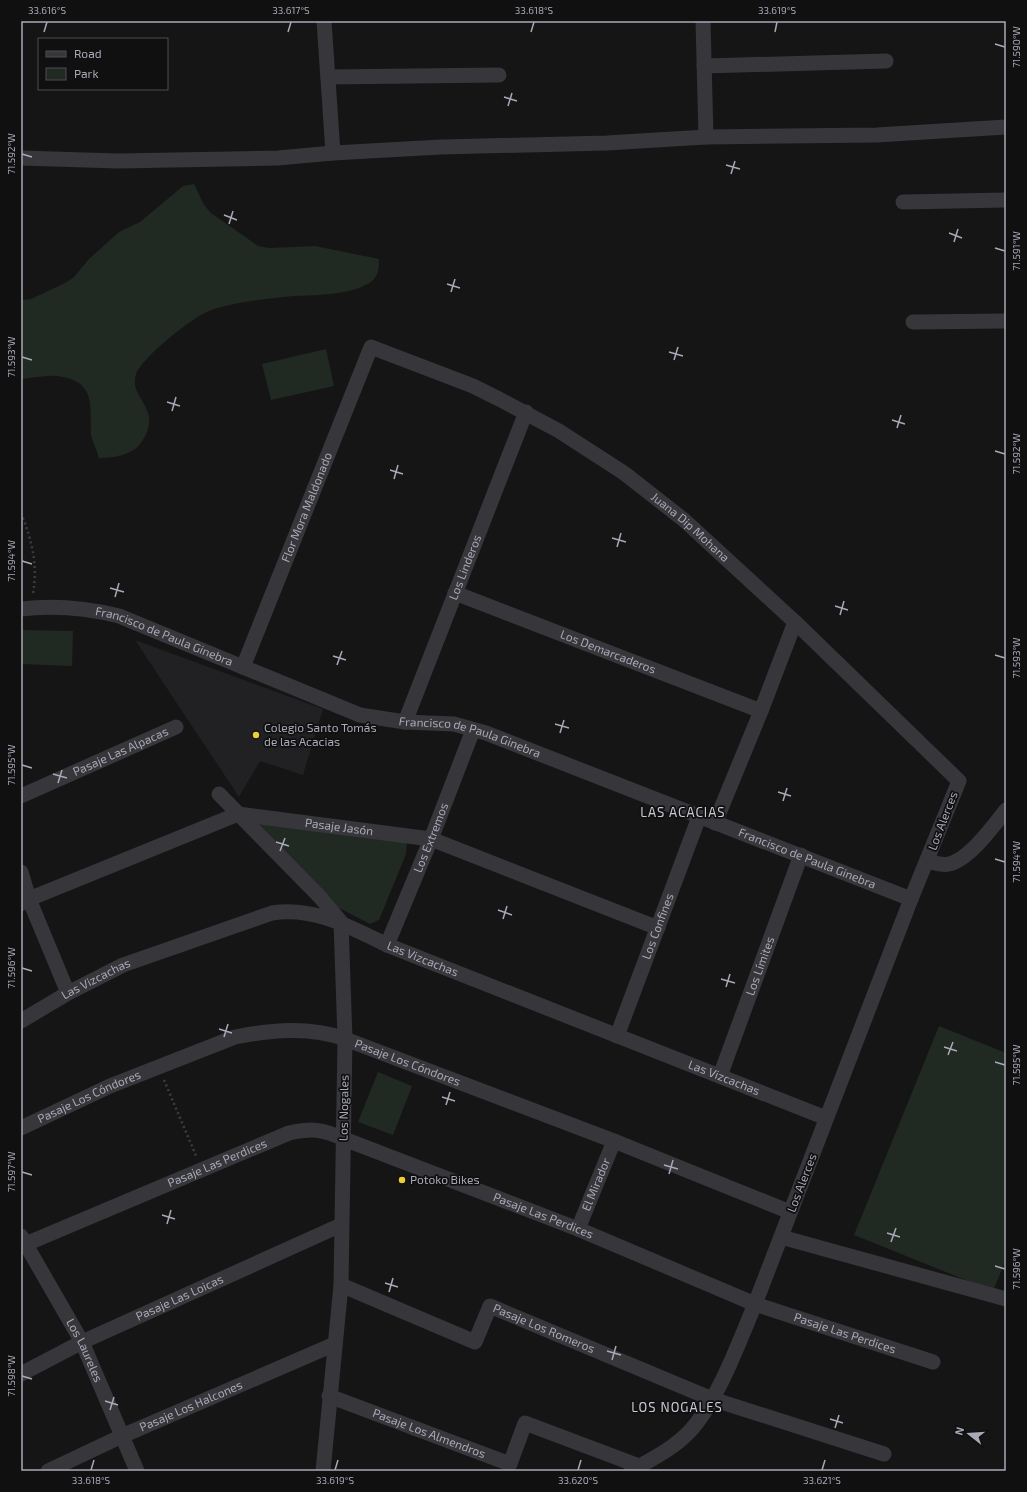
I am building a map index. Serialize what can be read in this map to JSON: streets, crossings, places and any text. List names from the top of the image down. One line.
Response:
{"streets":{"street":["Flor Mora Maldonado","Juana Dip Mohana","Los Linderos","Francisco de Paula Ginebra","Los Demarcaderos","Pasaje Las Alpacas","Los Alerces","Pasaje Jasón","Los Extremos","Los Confines","Las Vizcachas","Los Límites","Pasaje Los Cóndores","Los Nogales","Pasaje Las Perdices","El Mirador","Pasaje Las Loicas","Pasaje Los Romeros","Los Laureles","Pasaje Los Halcones","Pasaje Los Almendros"]},"crossings":[["Flor Mora Maldonado","Juana Dip Mohana"],["Flor Mora Maldonado","Francisco de Paula Ginebra"],["Juana Dip Mohana","Los Linderos"],["Juana Dip Mohana","Los Alerces"],["Los Linderos","Francisco de Paula Ginebra"],["Los Linderos","Los Demarcaderos"],["Francisco de Paula Ginebra","Los Alerces"],["Francisco de Paula Ginebra","Los Extremos"],["Francisco de Paula Ginebra","Los Confines"],["Francisco de Paula Ginebra","Los Límites"],["Los Alerces","Las Vizcachas"],["Los Alerces","Pasaje Los Cóndores"],["Los Alerces","Pasaje Las Perdices"],["Los Alerces","Pasaje Los Romeros"],["Los Alerces","Pasaje Los Almendros"],["Pasaje Jasón","Los Extremos"],["Pasaje Jasón","Los Confines"],["Los Extremos","Las Vizcachas"],["Los Confines","Las Vizcachas"],["Las Vizcachas","Los Límites"],["Las Vizcachas","Los Nogales"],["Pasaje Los Cóndores","Los Nogales"],["Pasaje Los Cóndores","El Mirador"],["Los Nogales","Pasaje Las Perdices"],["Los Nogales","Pasaje Las Loicas"],["Los Nogales","Pasaje Los Romeros"],["Los Nogales","Pasaje Los Halcones"],["Los Nogales","Pasaje Los Almendros"],["Pasaje Las Perdices","El Mirador"],["Pasaje Las Perdices","Los Laureles"],["Pasaje Las Loicas","Los Laureles"],["Los Laureles","Pasaje Los Halcones"]],"districts":["LAS ACACIAS","LOS NOGALES"],"places":["Colegio Santo Tomás de las Acacias","Potoko Bikes"],"legend":["Road","Park"],"north":"left","coordinates":["33.616°S","33.617°S","33.618°S","33.619°S","71.590°W","71.592°W","71.591°W","71.593°W","71.594°W","71.595°W","71.596°W","71.597°W","71.598°W","33.620°S","33.621°S"]}
